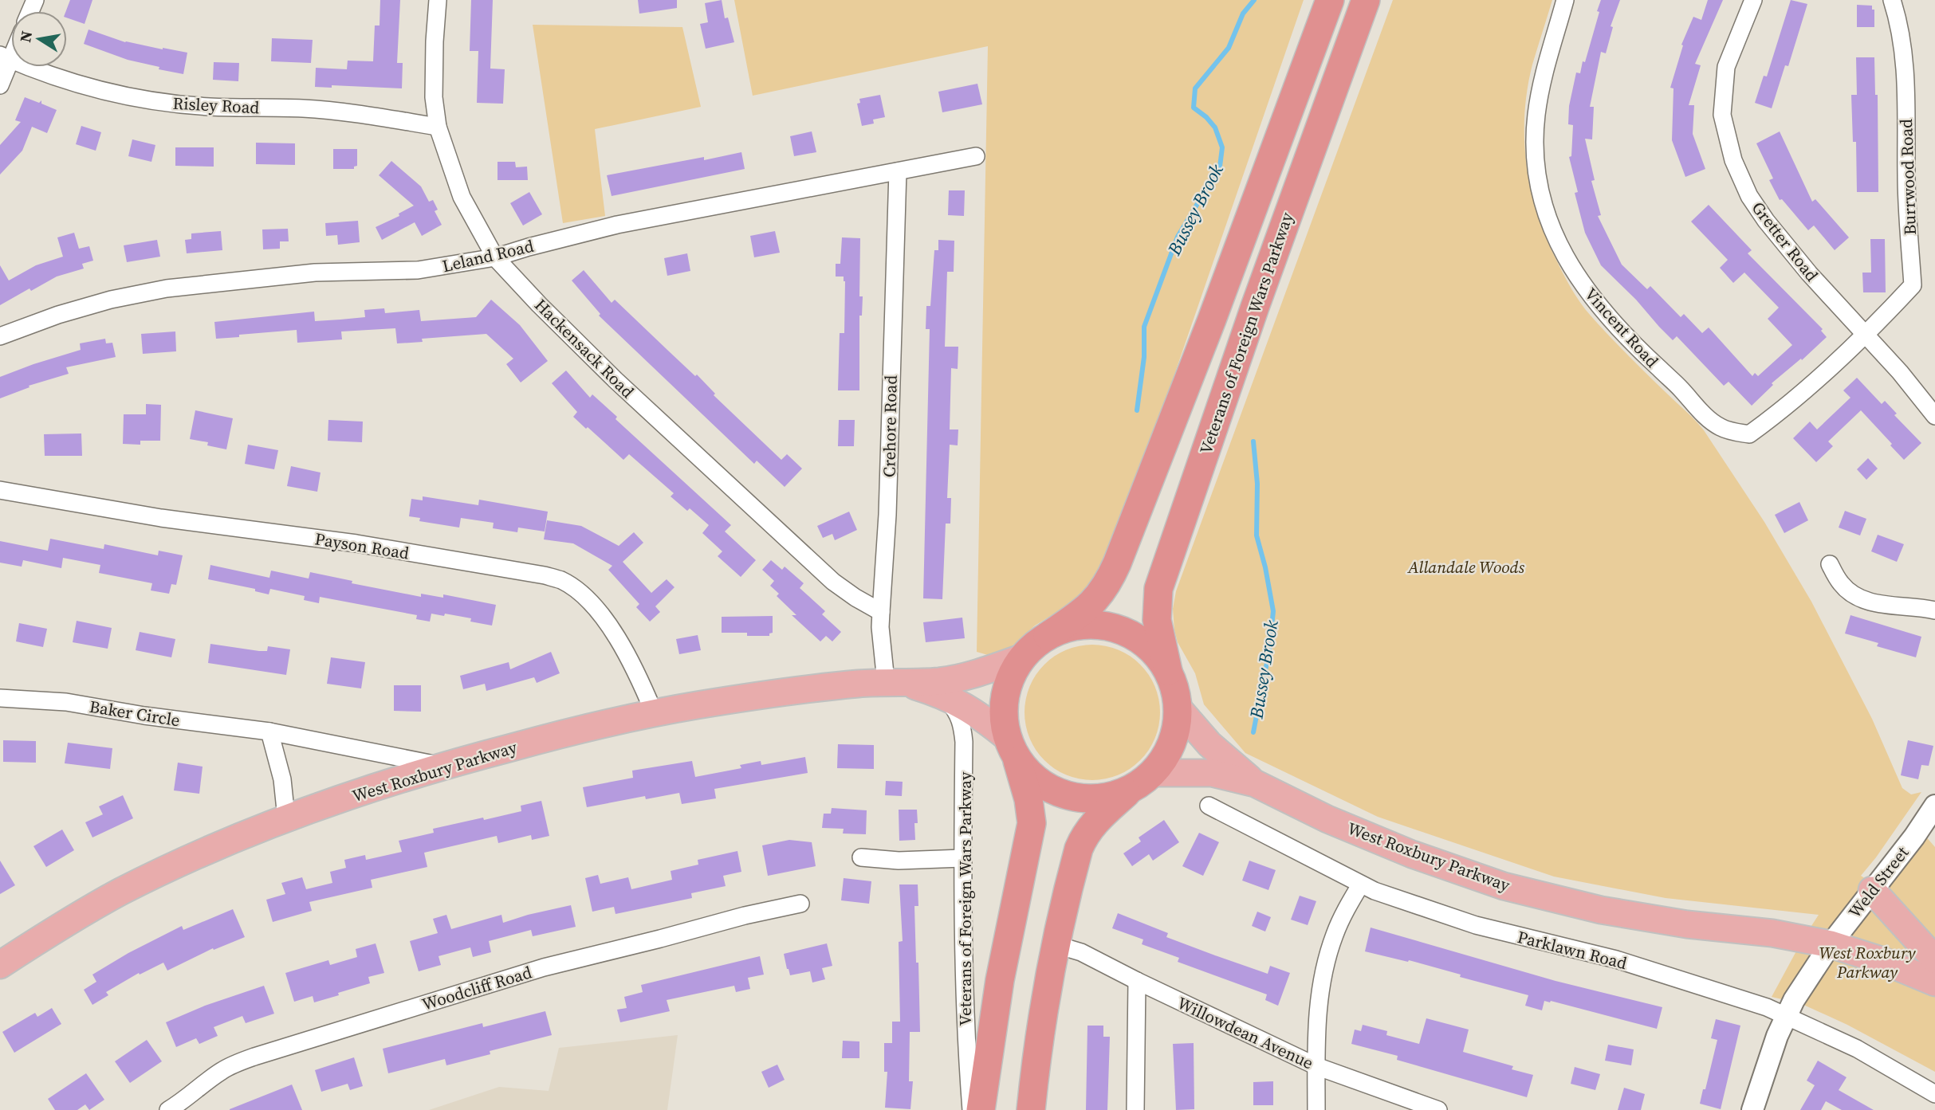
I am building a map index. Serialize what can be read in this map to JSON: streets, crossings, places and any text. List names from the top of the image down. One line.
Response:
{"streets":{"highway":["Veterans of Foreign Wars Parkway"],"main road":["West Roxbury Parkway"],"street":["Risley Road","Burrwood Road","Gretter Road","Leland Road","Vincent Road","Hackensack Road","Crehore Road","Payson Road","Baker Circle","Weld Street","Parklawn Road","Woodcliff Road","Willowdean Avenue"]},"crossings":[["Risley Road","Hackensack Road"],["Burrwood Road","Gretter Road"],["Burrwood Road","Vincent Road"],["Gretter Road","Vincent Road"],["Leland Road","Hackensack Road"],["Leland Road","Crehore Road"],["Veterans of Foreign Wars Parkway","West Roxbury Parkway"],["Hackensack Road","Crehore Road"],["Crehore Road","West Roxbury Parkway"],["Payson Road","West Roxbury Parkway"],["Baker Circle","West Roxbury Parkway"],["West Roxbury Parkway","Weld Street"],["Weld Street","Parklawn Road"]],"water":["Bussey Brook"],"parks":["Allandale Woods","West Roxbury Parkway"],"north":"left"}
